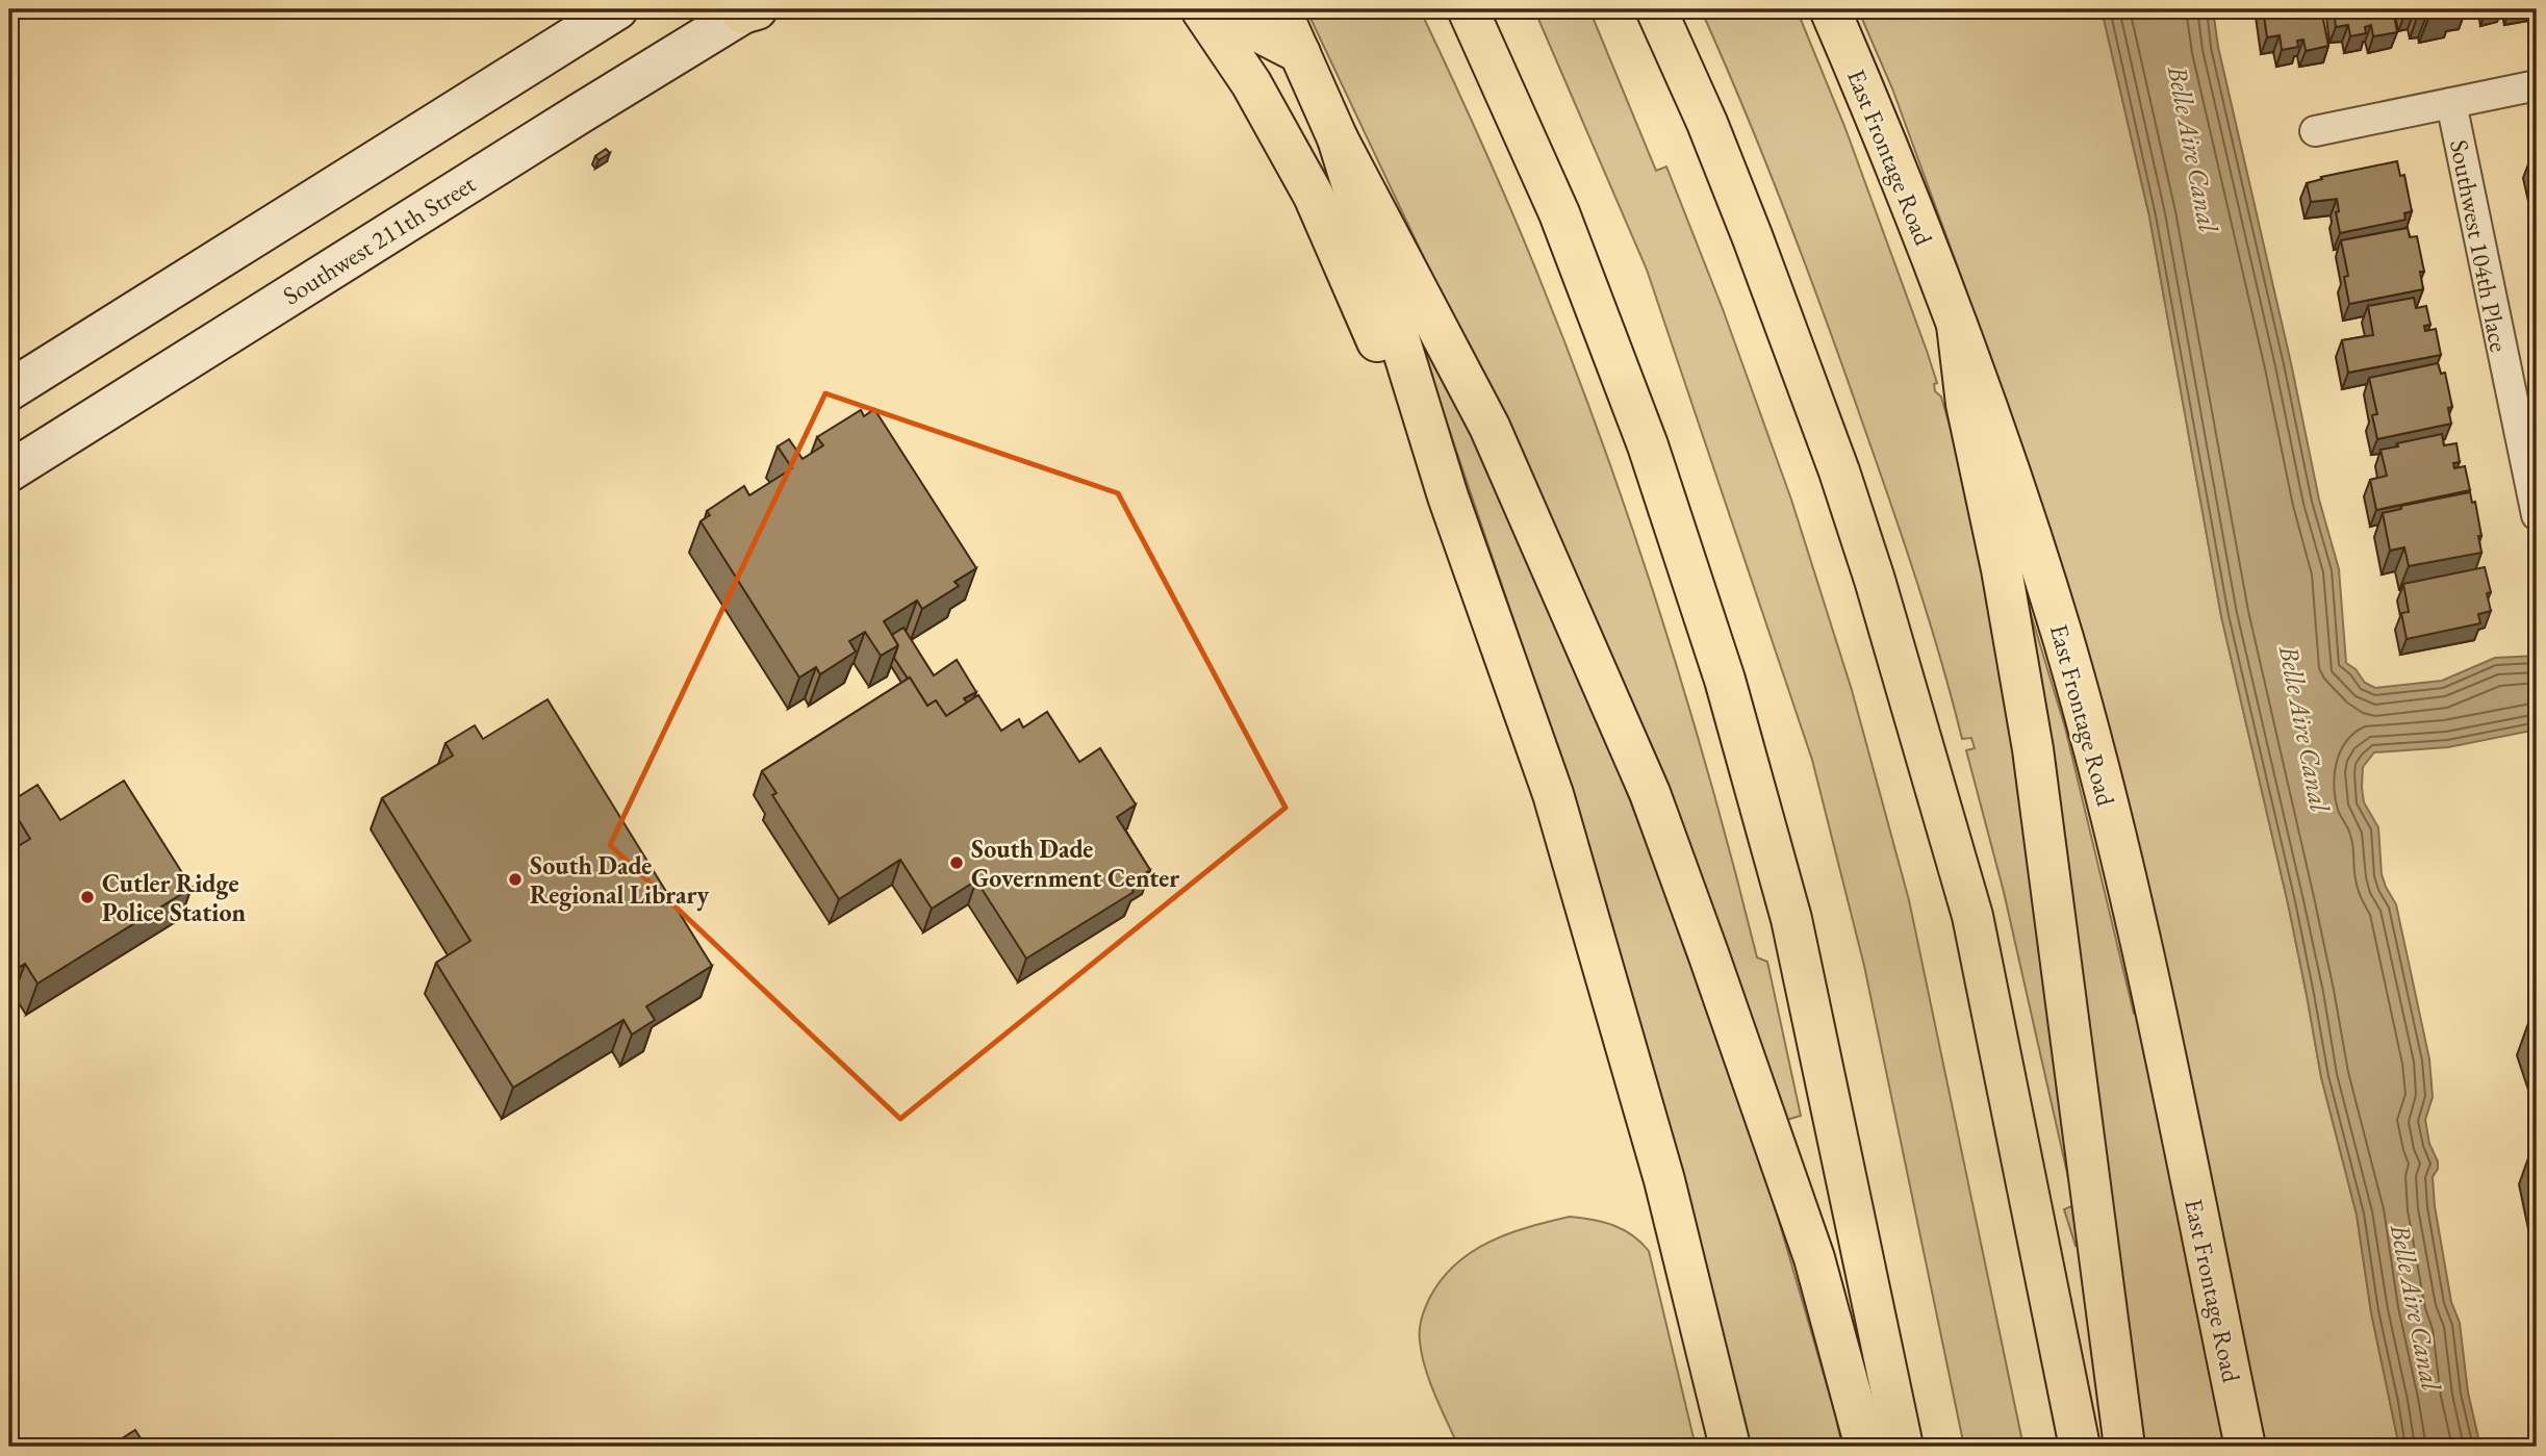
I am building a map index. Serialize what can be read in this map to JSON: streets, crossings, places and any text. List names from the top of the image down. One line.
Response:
{"streets":{"main road":["East Frontage Road","Southwest 211th Street"],"street":["Southwest 104th Place"]},"water":["Belle Aire Canal"],"places":["South Dade Government Center","South Dade Regional Library","Cutler Ridge Police Station"]}
